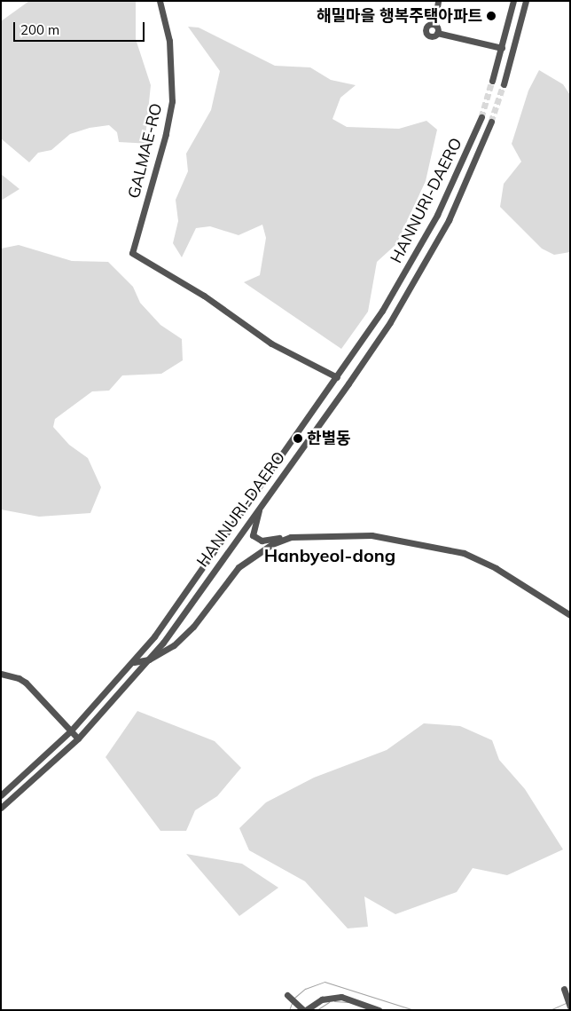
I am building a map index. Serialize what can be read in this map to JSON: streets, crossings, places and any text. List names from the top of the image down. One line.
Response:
{"streets":{"street":["GALMAE-RO","HANNURI-DAERO"]},"crossings":[["GALMAE-RO","HANNURI-DAERO"]],"districts":["Hanbyeol-dong"],"places":["해밀마을 행복주택아파트","한별동"],"scale_bar":"200 m"}
